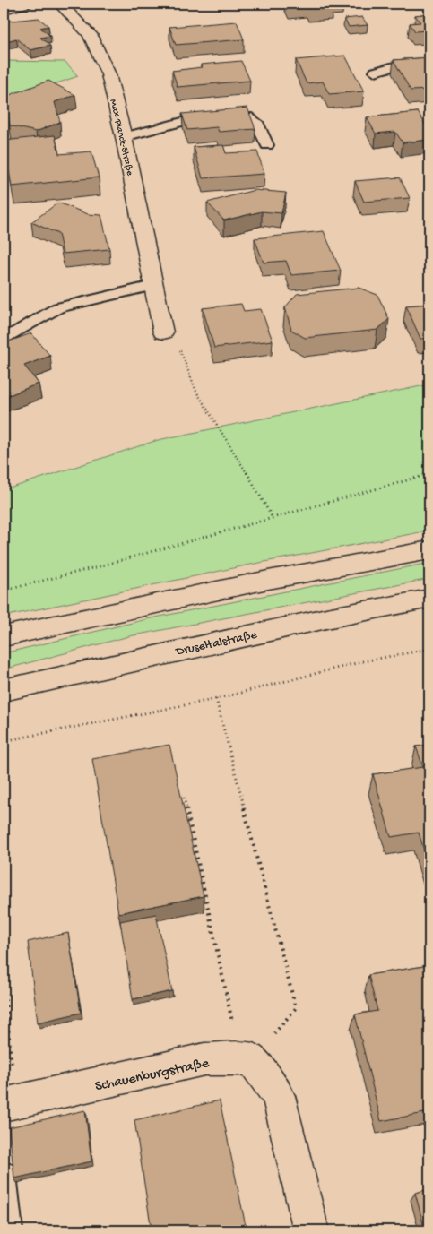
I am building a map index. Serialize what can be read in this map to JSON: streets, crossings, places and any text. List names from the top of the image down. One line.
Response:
{"streets":{"street":["Max-Planck-Straße","Druseltalstraße","Schauenburgstraße"]}}
